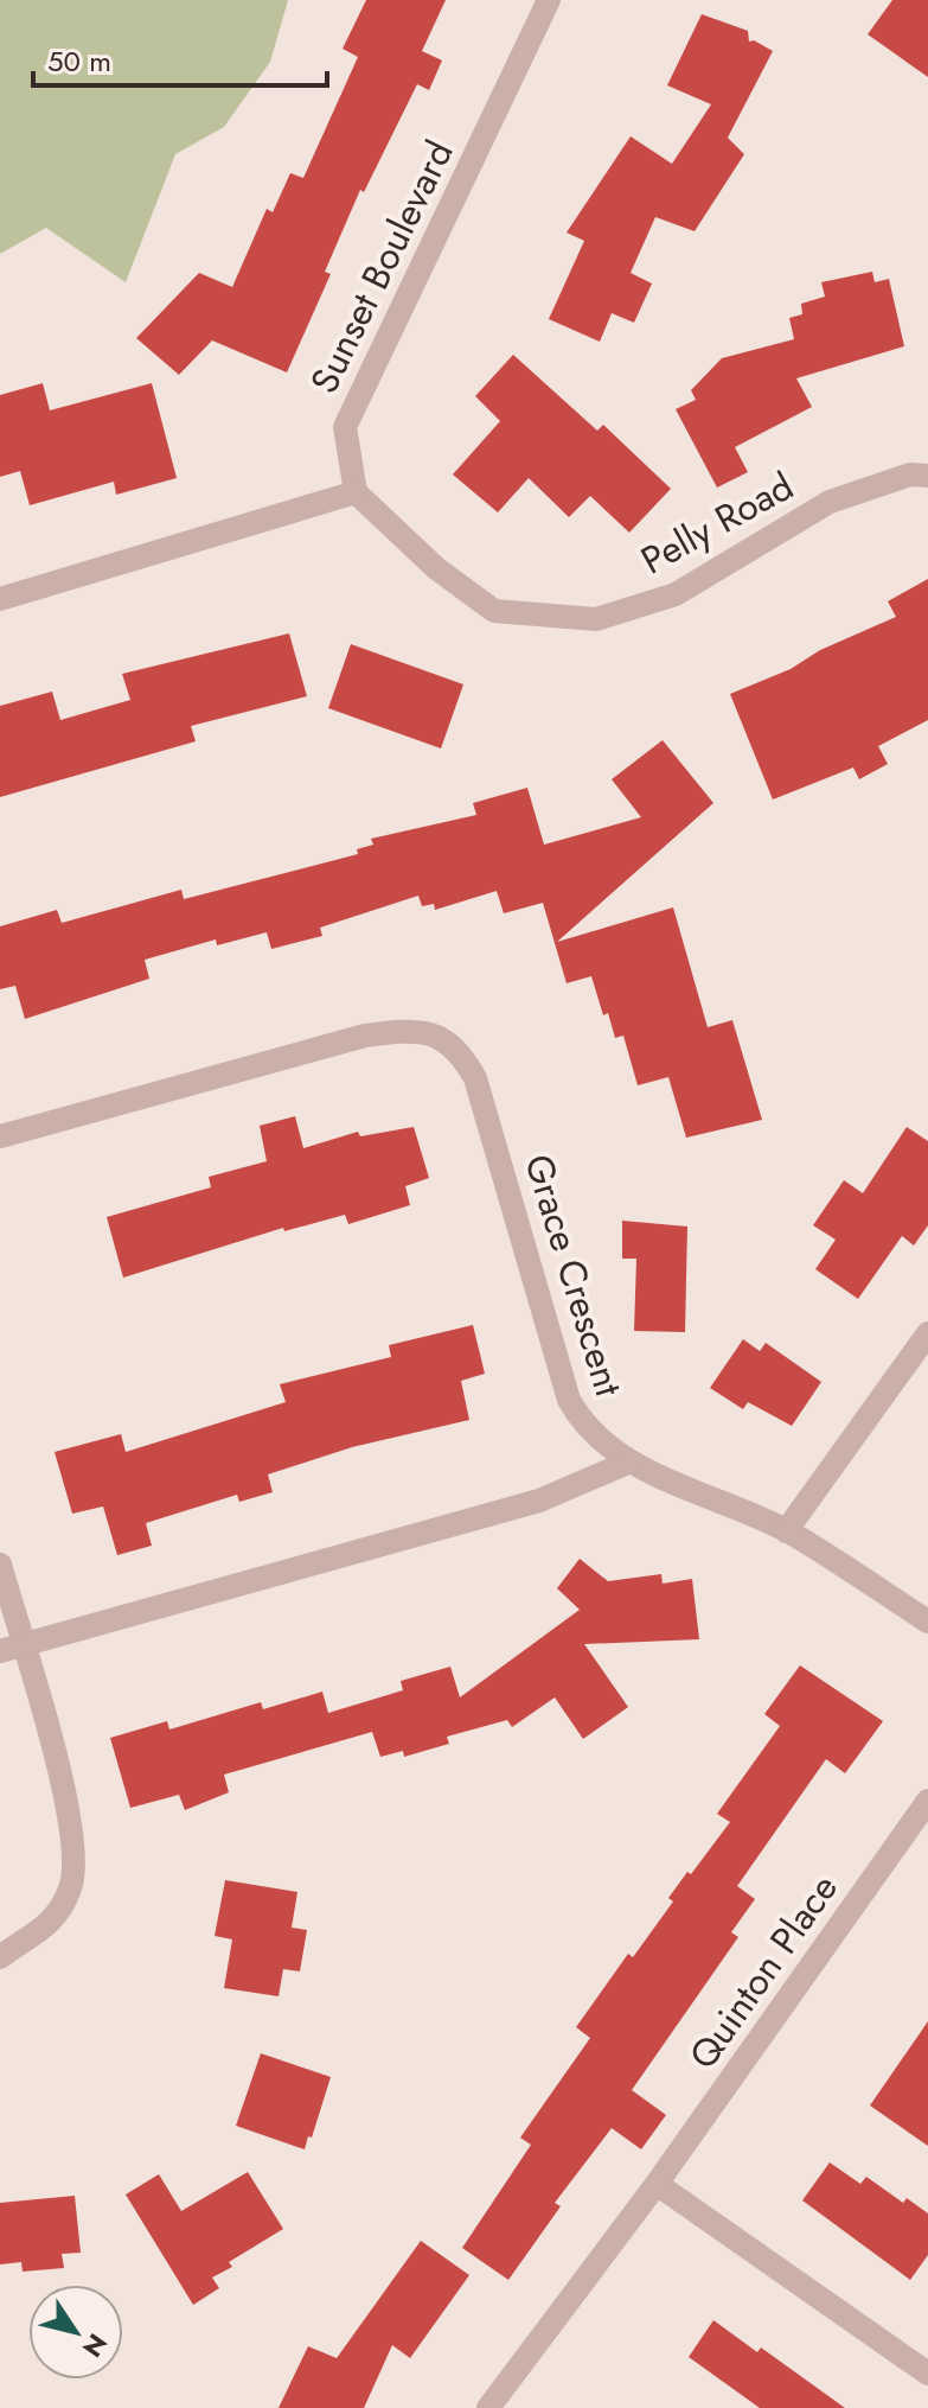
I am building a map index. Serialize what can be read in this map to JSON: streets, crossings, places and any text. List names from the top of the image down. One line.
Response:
{"streets":{"street":["Sunset Boulevard","Pelly Road","Grace Crescent","Quinton Place"]},"crossings":[["Sunset Boulevard","Pelly Road"]],"scale_bar":"50 m","north":"bottom right"}
